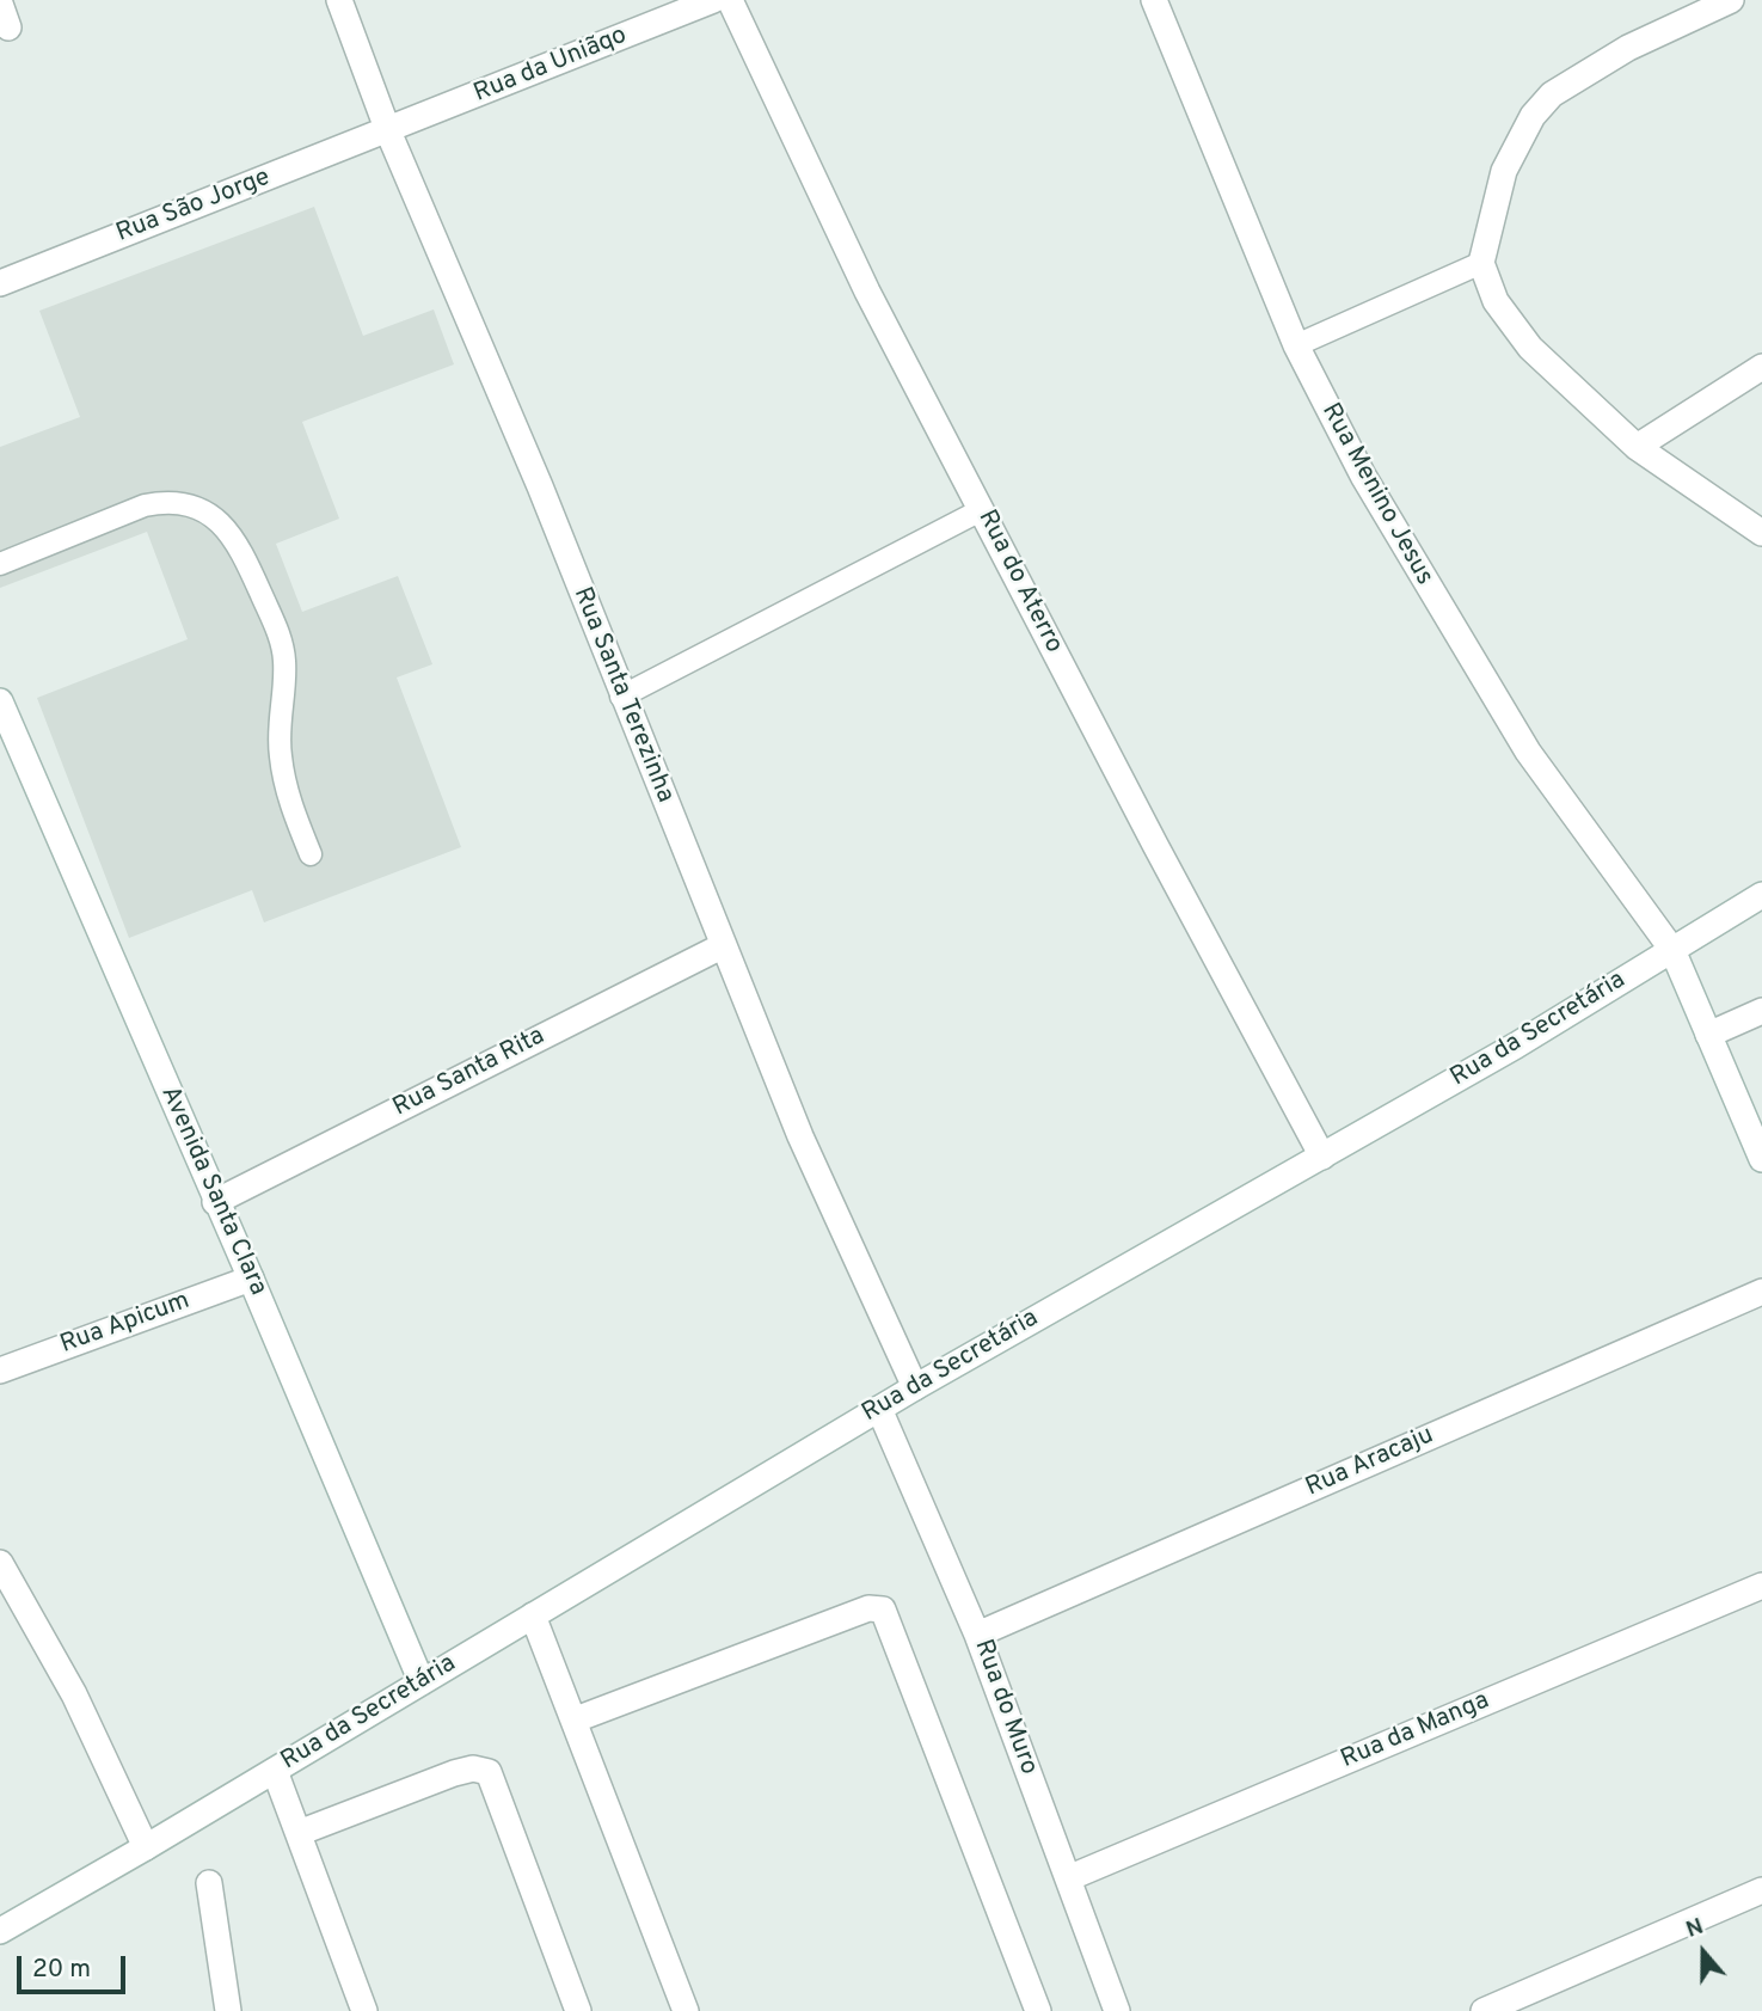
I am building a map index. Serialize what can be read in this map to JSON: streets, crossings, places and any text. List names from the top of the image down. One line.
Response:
{"streets":{"street":["Rua da Uniãqo","Rua São Jorge","Rua Menino Jesus","Rua do Aterro","Rua Santa Terezinha","Rua da Secretária","Rua Santa Rita","Avenida Santa Clara","Rua Apicum","Rua Aracaju","Rua do Muro","Rua da Manga"]},"crossings":[["Rua da Uniãqo","Rua São Jorge"],["Rua da Uniãqo","Rua Santa Terezinha"],["Rua São Jorge","Rua Santa Terezinha"],["Rua Menino Jesus","Rua da Secretária"],["Rua do Aterro","Rua da Secretária"],["Rua Santa Terezinha","Rua da Secretária"],["Rua Santa Terezinha","Rua Santa Rita"],["Rua da Secretária","Avenida Santa Clara"],["Rua da Secretária","Rua do Muro"],["Rua Santa Rita","Avenida Santa Clara"],["Avenida Santa Clara","Rua Apicum"],["Rua Aracaju","Rua do Muro"],["Rua do Muro","Rua da Manga"]],"scale_bar":"20 m","north":"top"}
